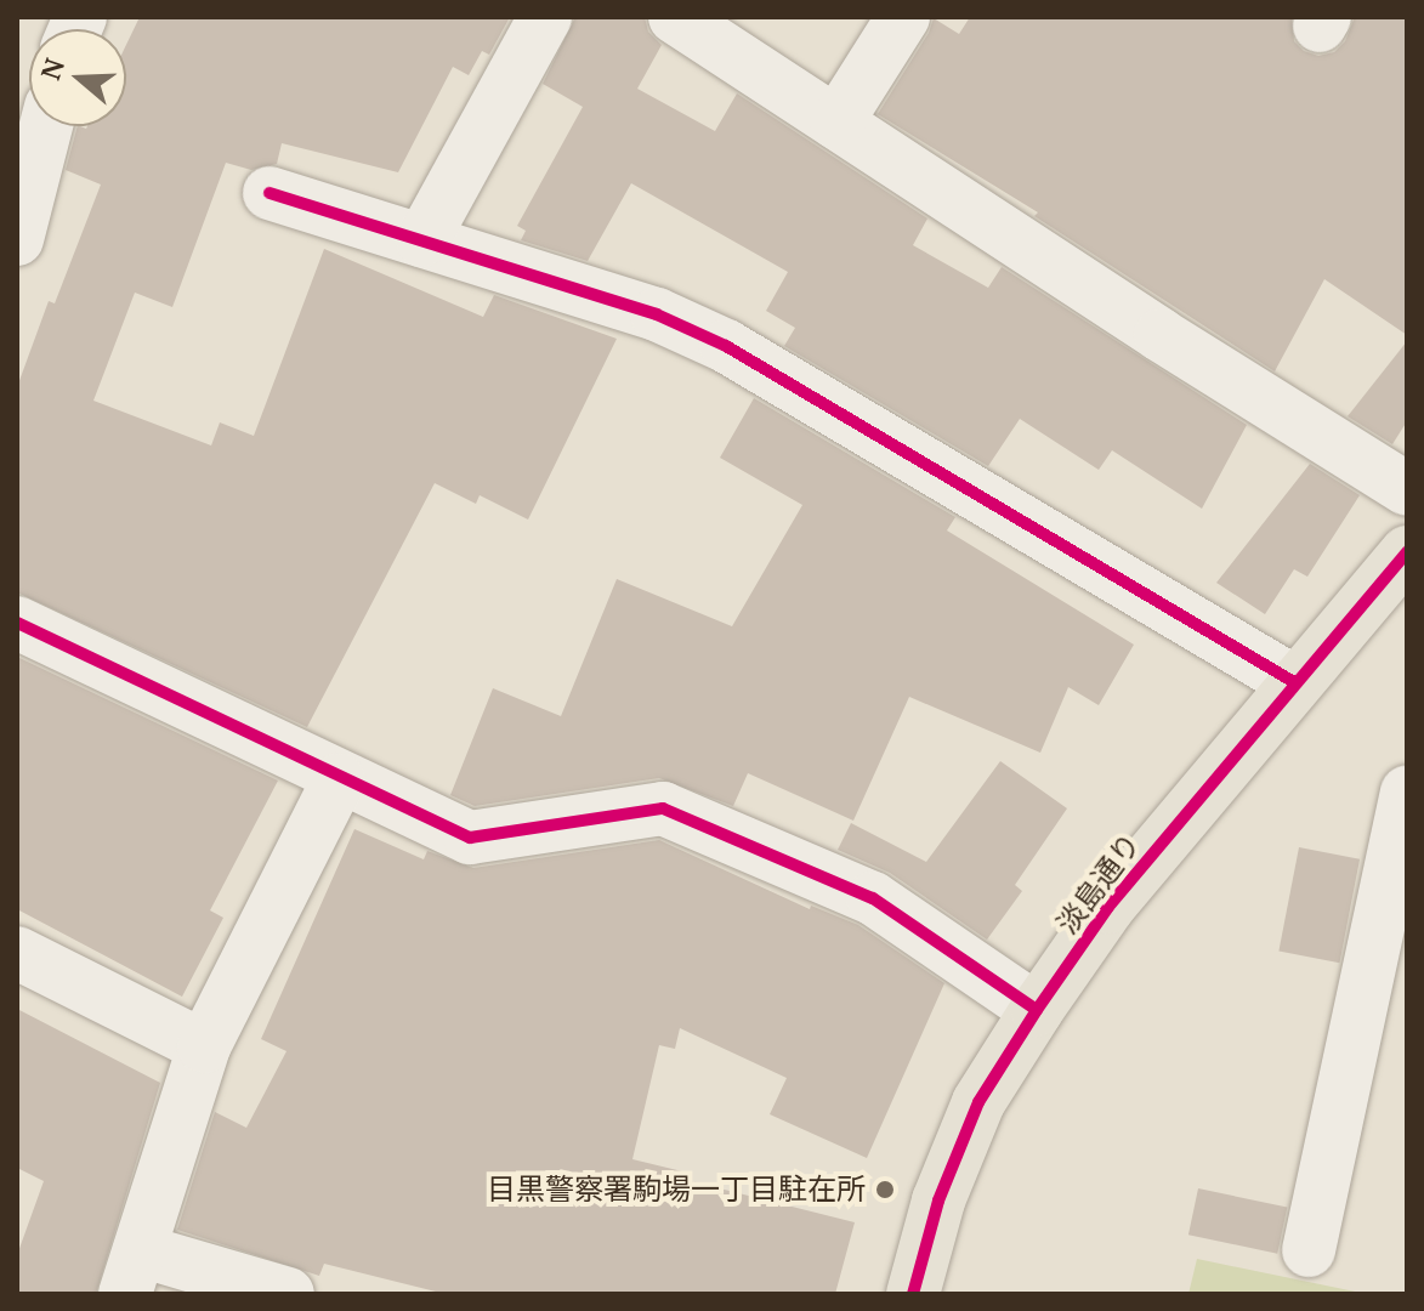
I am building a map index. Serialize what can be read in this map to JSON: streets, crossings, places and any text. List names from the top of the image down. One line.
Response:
{"streets":{"main road":["淡島通り"]},"places":["目黒警察署駒場一丁目駐在所"],"north":"left"}
